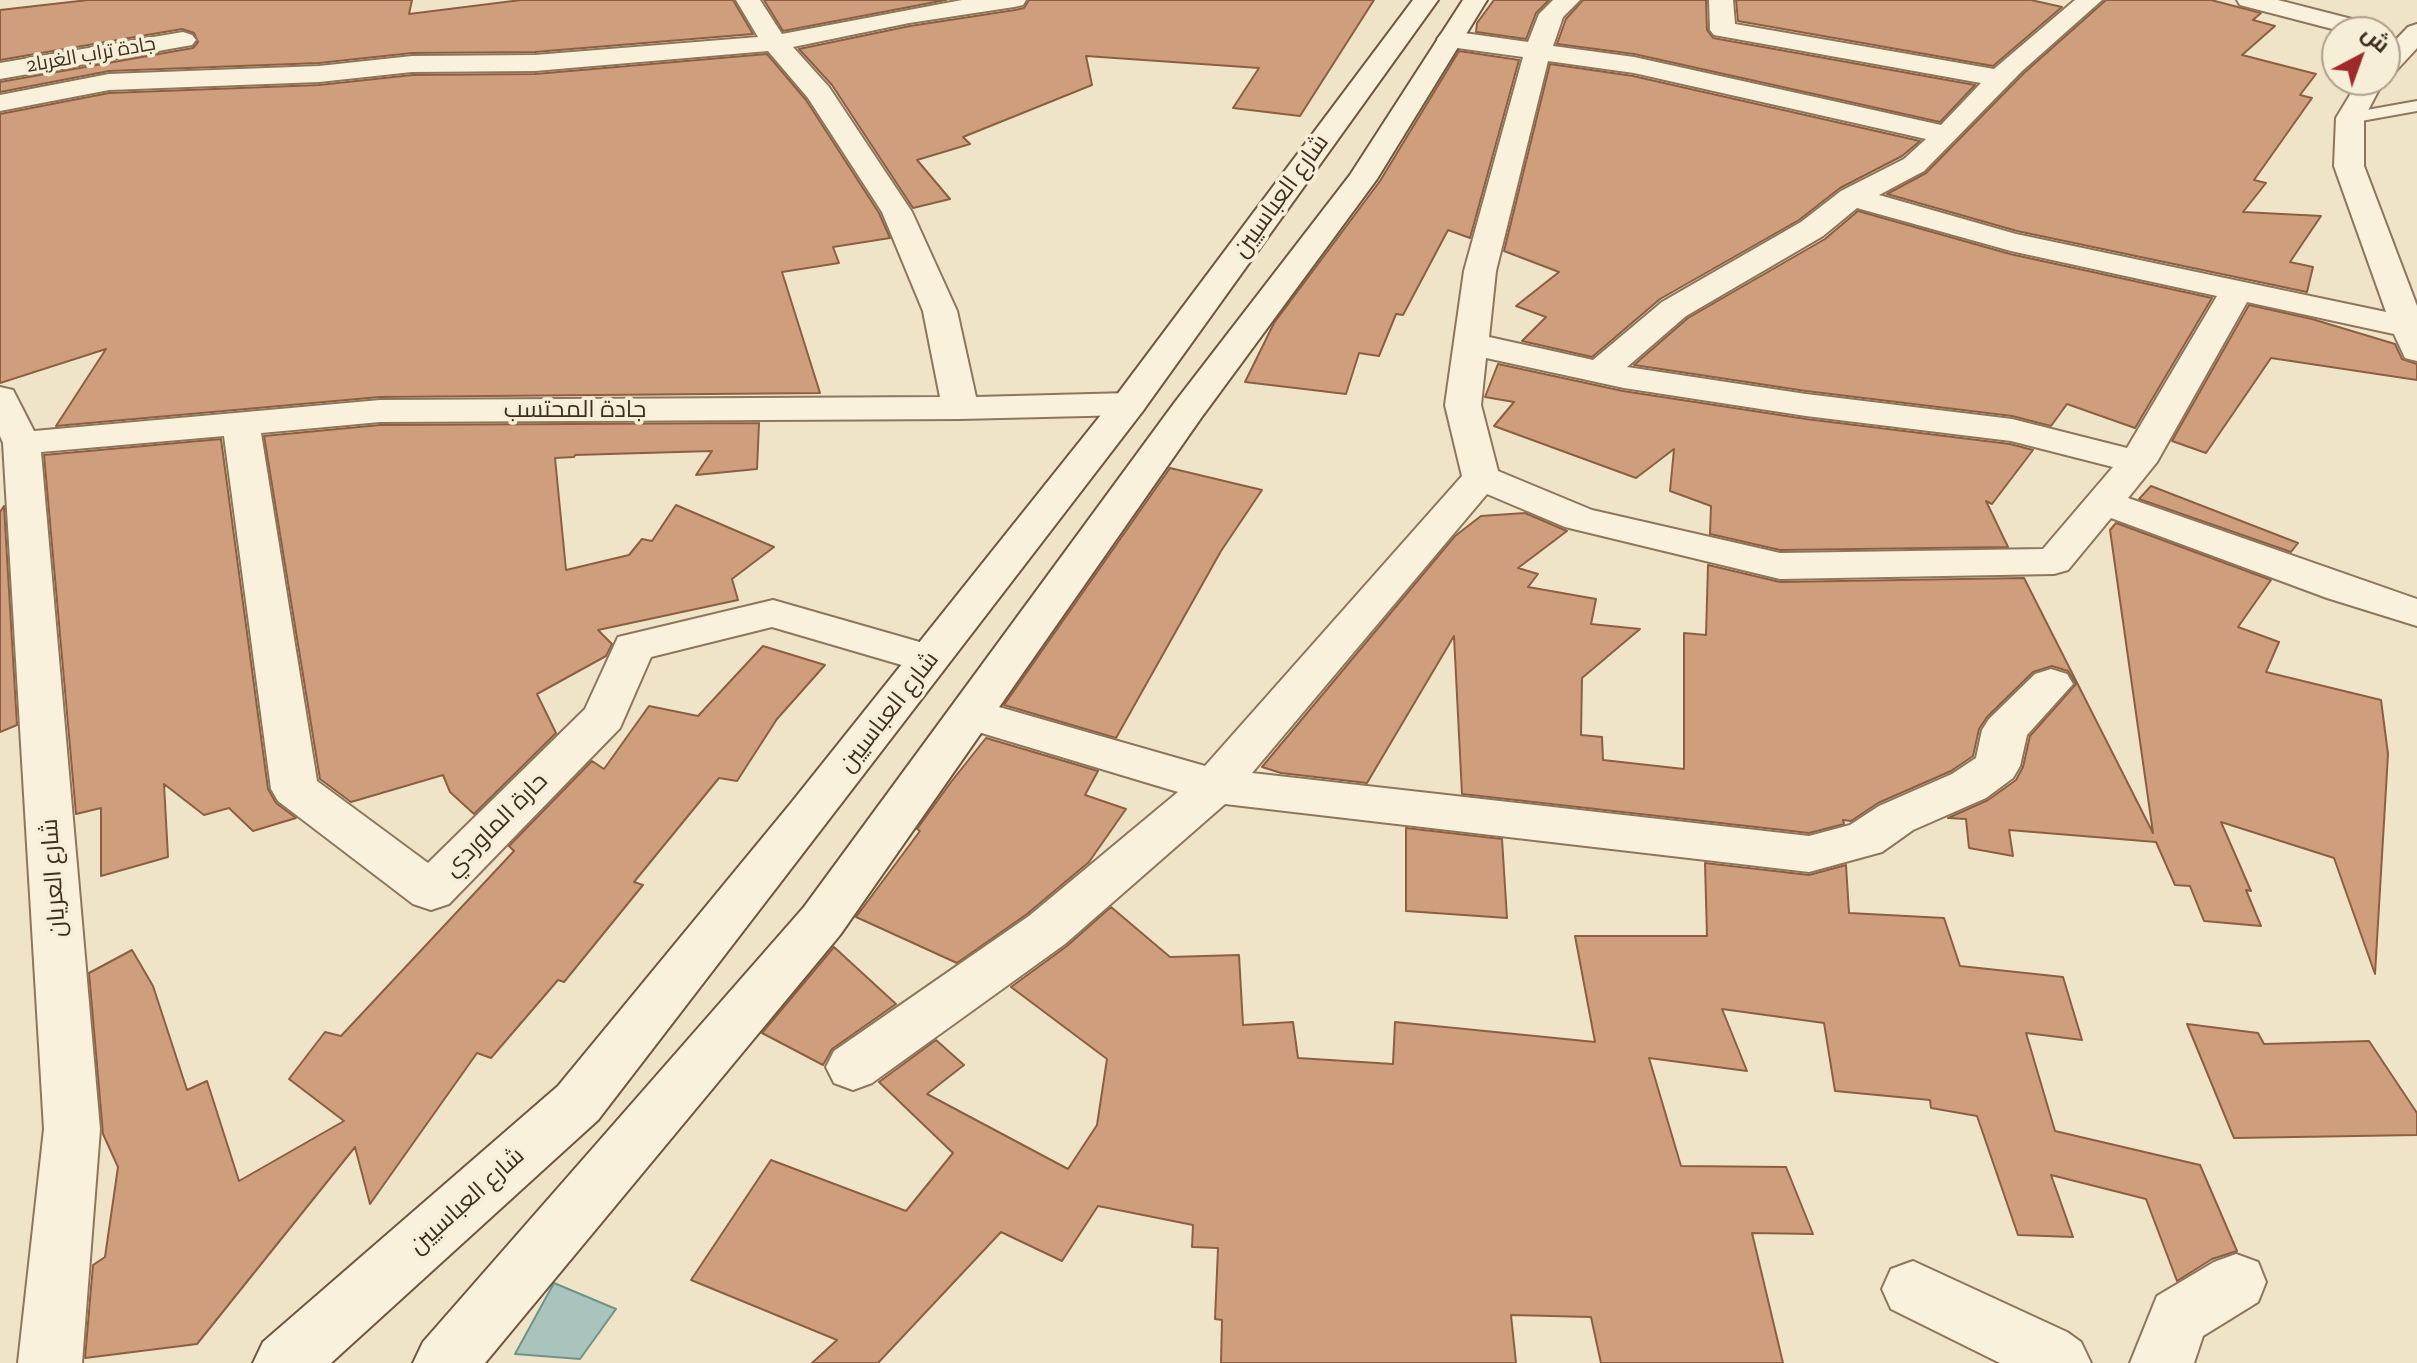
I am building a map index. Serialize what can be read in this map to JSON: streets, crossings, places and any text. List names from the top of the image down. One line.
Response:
{"streets":{"street":["جادة تراب الغربا2","شارع العباسيين","جادة المحتسب","حارة الماوردي","شارع العريان"]},"crossings":[["شارع العباسيين","جادة المحتسب"],["شارع العباسيين","حارة الماوردي"],["جادة المحتسب","حارة الماوردي"],["جادة المحتسب","شارع العريان"]],"north":"top right"}
